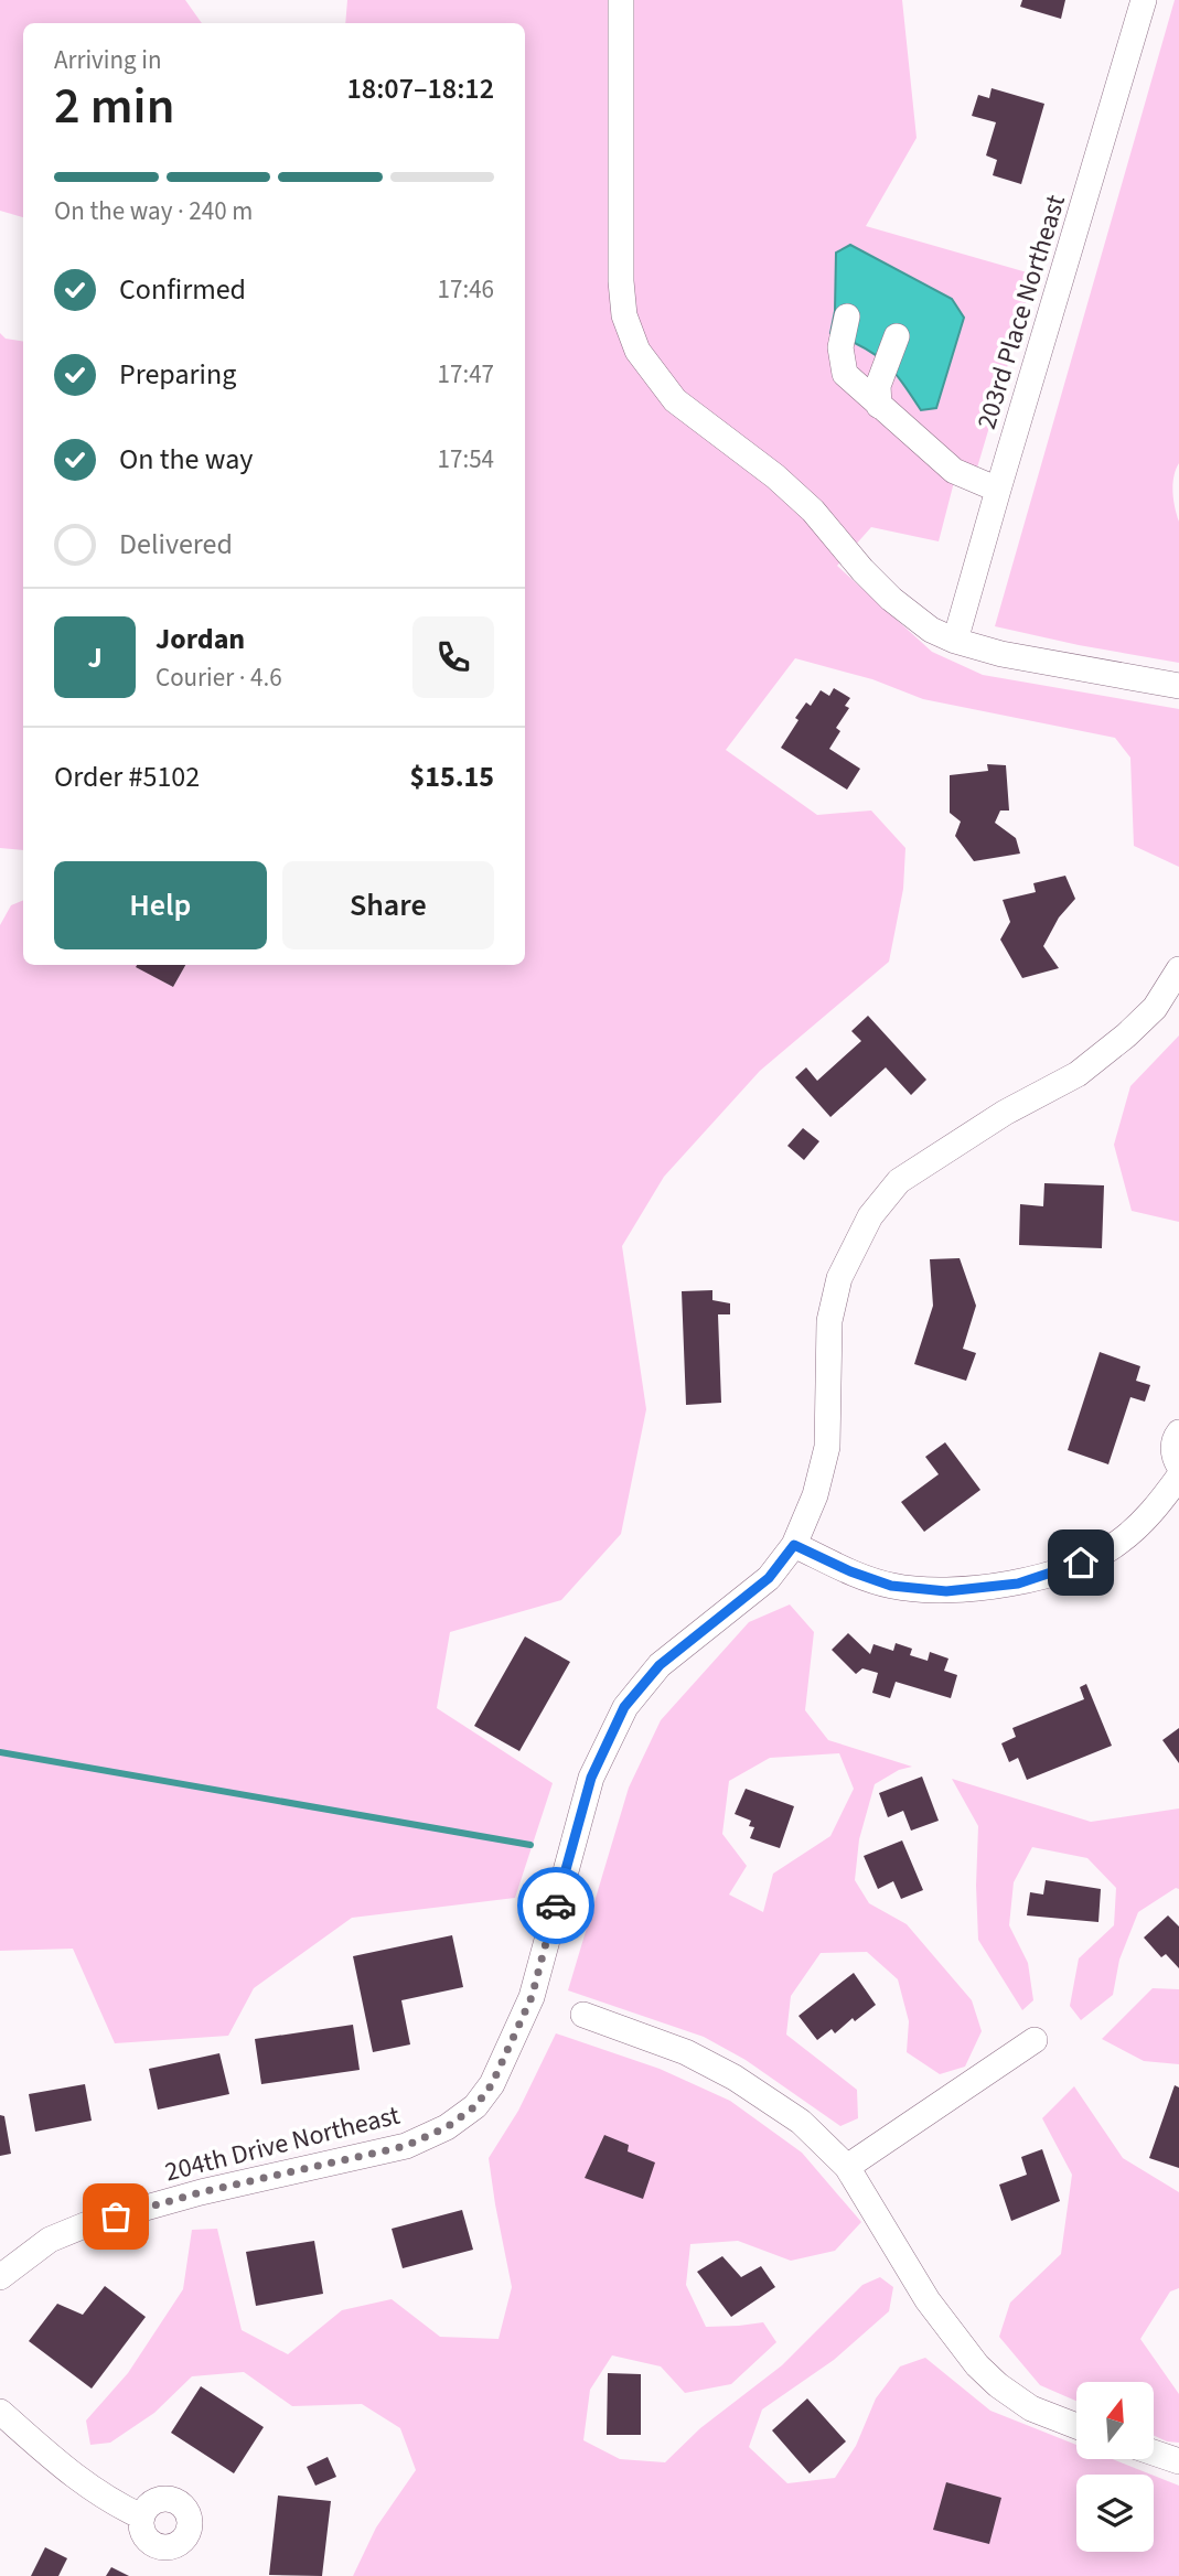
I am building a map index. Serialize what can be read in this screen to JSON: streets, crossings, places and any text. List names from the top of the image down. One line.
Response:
{"streets":{"street":["203rd Place Northeast","204th Drive Northeast"]},"north":"top","page":{"heading":["2 min","Arriving in","18:07–18:12"],"panel":["Jordan","Courier · 4.6","Order #5102","$15.15"],"bar":"On the way · 240 m","list":[["Confirmed","17:46"],["Preparing","17:47"],["On the way","17:54"],"Delivered"],"round":"J","buttons":["Help","Share"]}}
